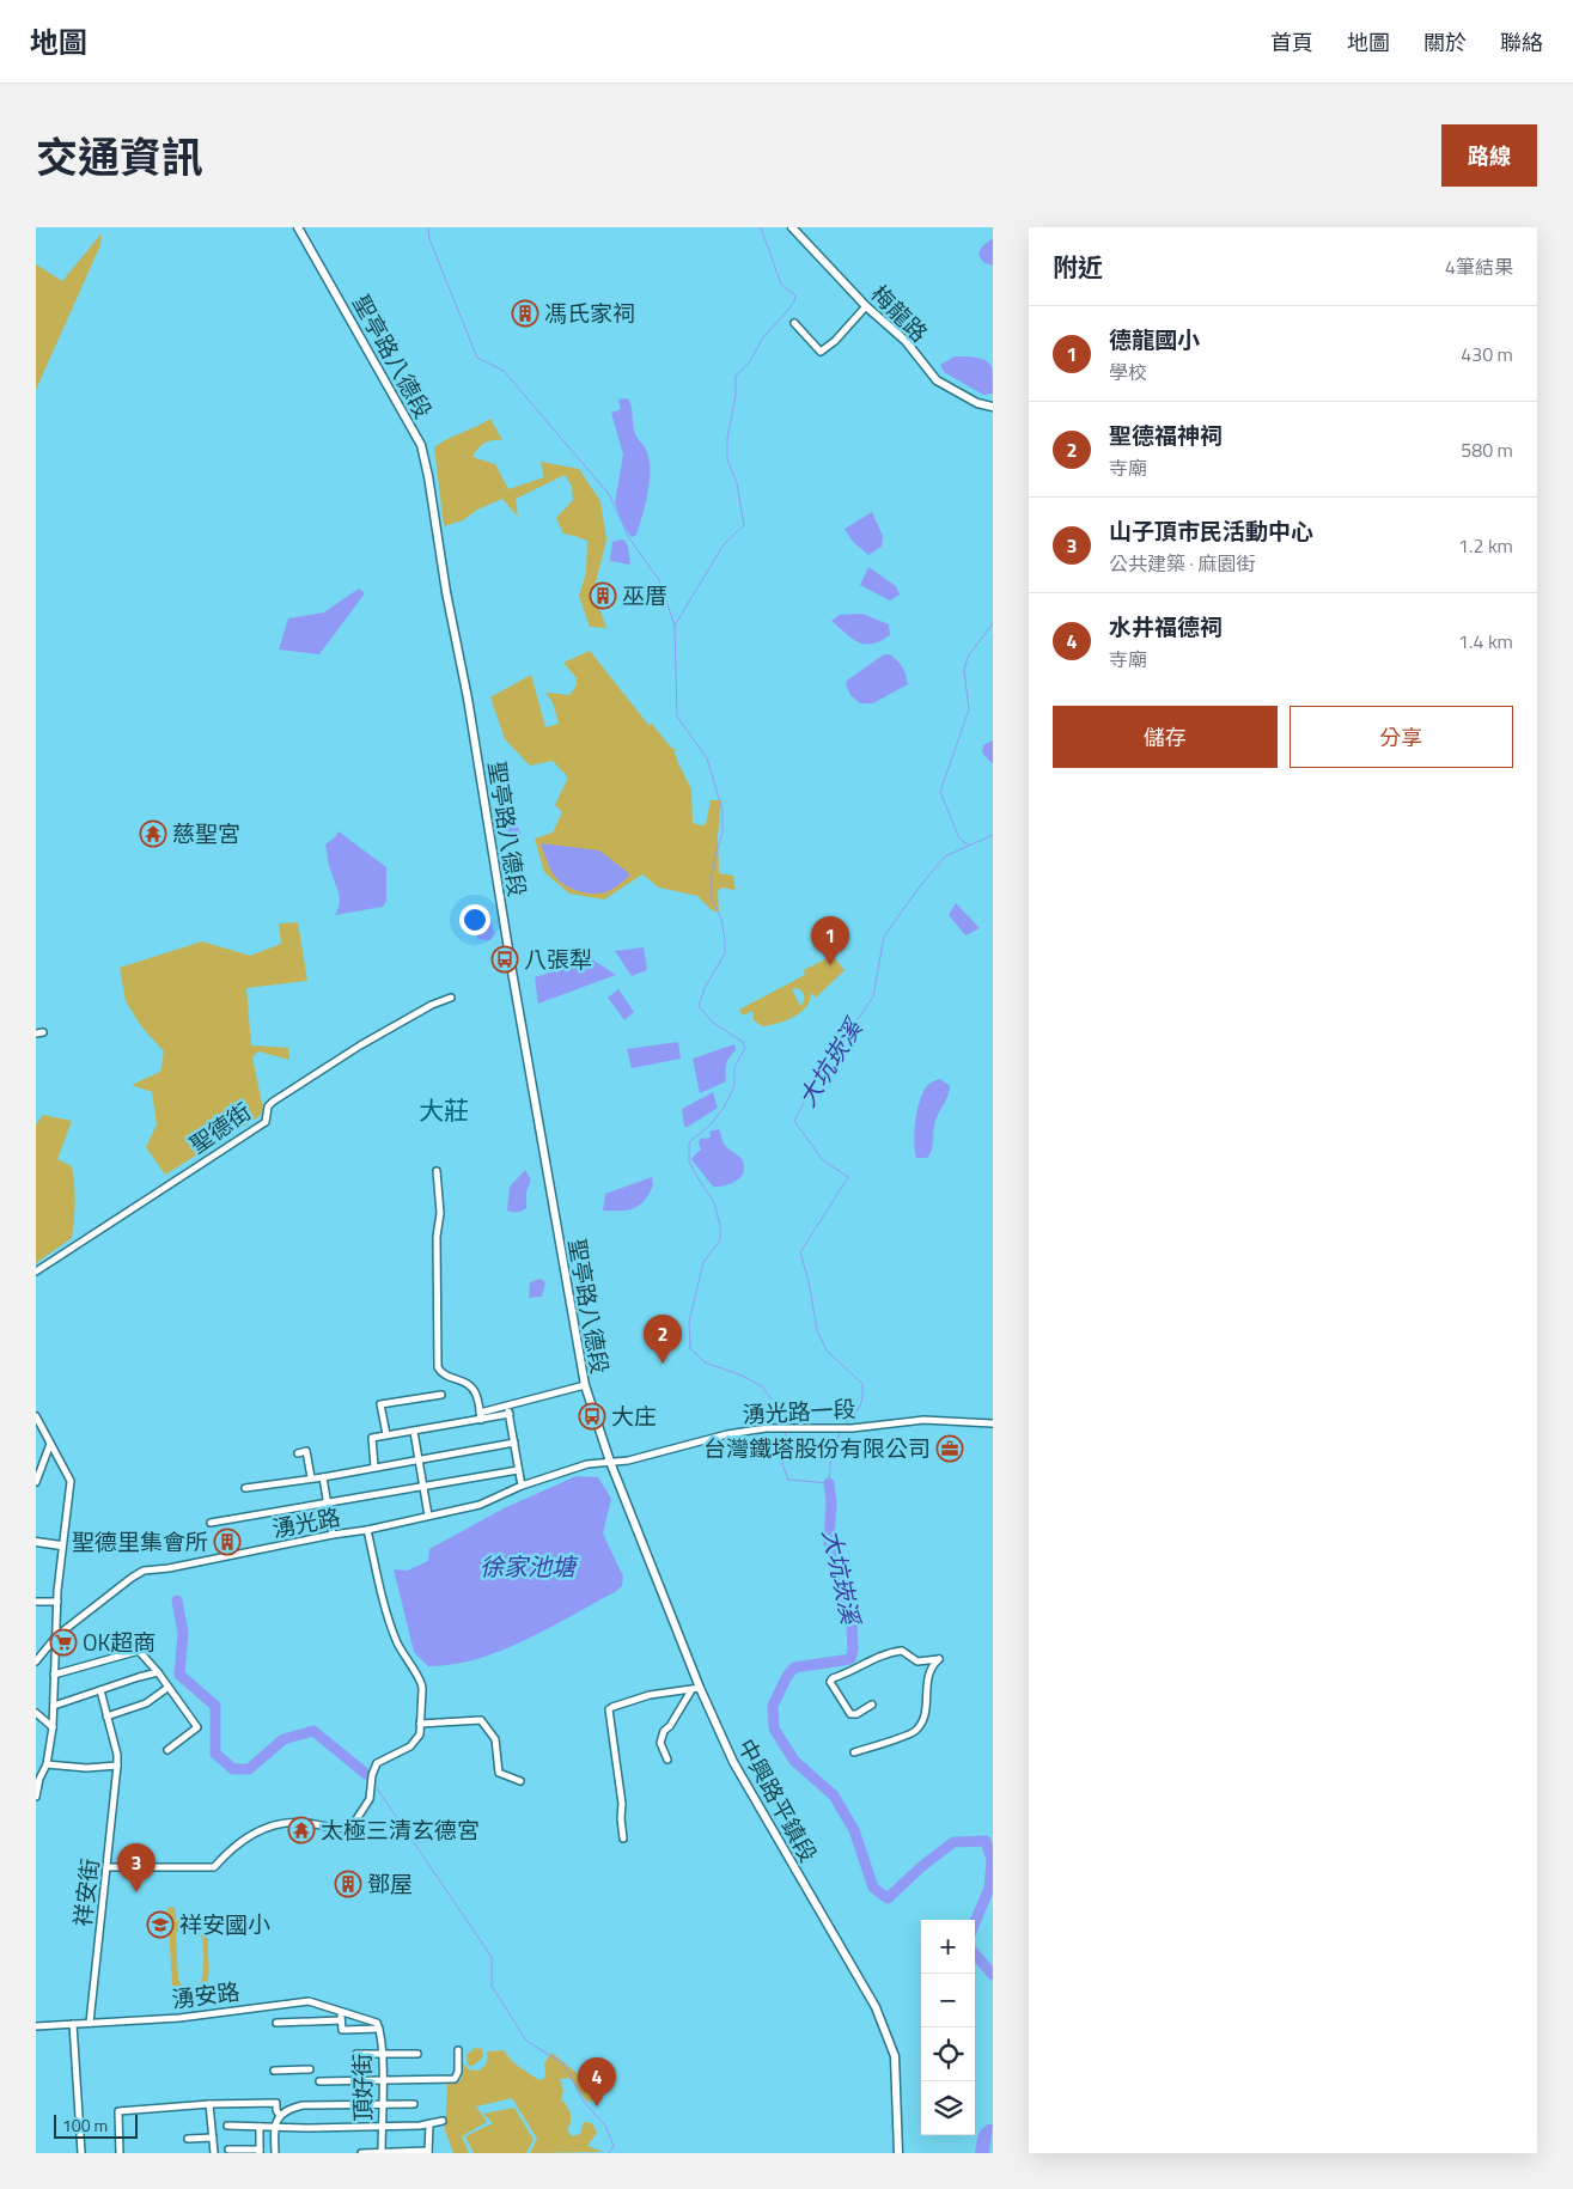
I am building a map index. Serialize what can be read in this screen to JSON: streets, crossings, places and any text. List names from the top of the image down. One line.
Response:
{"streets":{"street":["梅龍路","聖亭路八德段","聖德街","湧光路一段","湧光路","中興路平鎮段","祥安街","湧安路","頂好街"]},"crossings":[["聖亭路八德段","湧光路一段"],["聖亭路八德段","湧光路"],["聖亭路八德段","中興路平鎮段"],["湧光路一段","湧光路"],["湧光路一段","中興路平鎮段"],["湧光路","中興路平鎮段"],["祥安街","湧安路"],["湧安路","頂好街"]],"districts":["大莊"],"water":["大坑崁溪","徐家池塘"],"places":{"building":["馮氏家祠","巫厝","聖德里集會所","鄧屋"],"temple":["慈聖宮","太極三清玄德宮"],"bus stop":["八張犁","大庄"],"office":["台灣鐵塔股份有限公司"],"supermarket":["OK超商"],"school or university":["祥安國小"]},"scale_bar":"100 m","page":{"header":"地圖","nav":["首頁","地圖","關於","聯絡"],"title":"交通資訊","buttons":["路線",["儲存","分享"]],"heading":["附近","4筆結果"],"list":[{"mark":"1","name":"德龍國小","note":"學校","value":"430 m"},{"mark":"2","name":"聖德福神祠","note":"寺廟","value":"580 m"},{"mark":"3","name":"山子頂市民活動中心","note":"公共建築 · 麻園街","value":"1.2 km"},{"mark":"4","name":"水井福德祠","note":"寺廟","value":"1.4 km"}],"pins":["1","2","3","4"],"map_buttons":["+","−"],"scale":"100 m"}}
